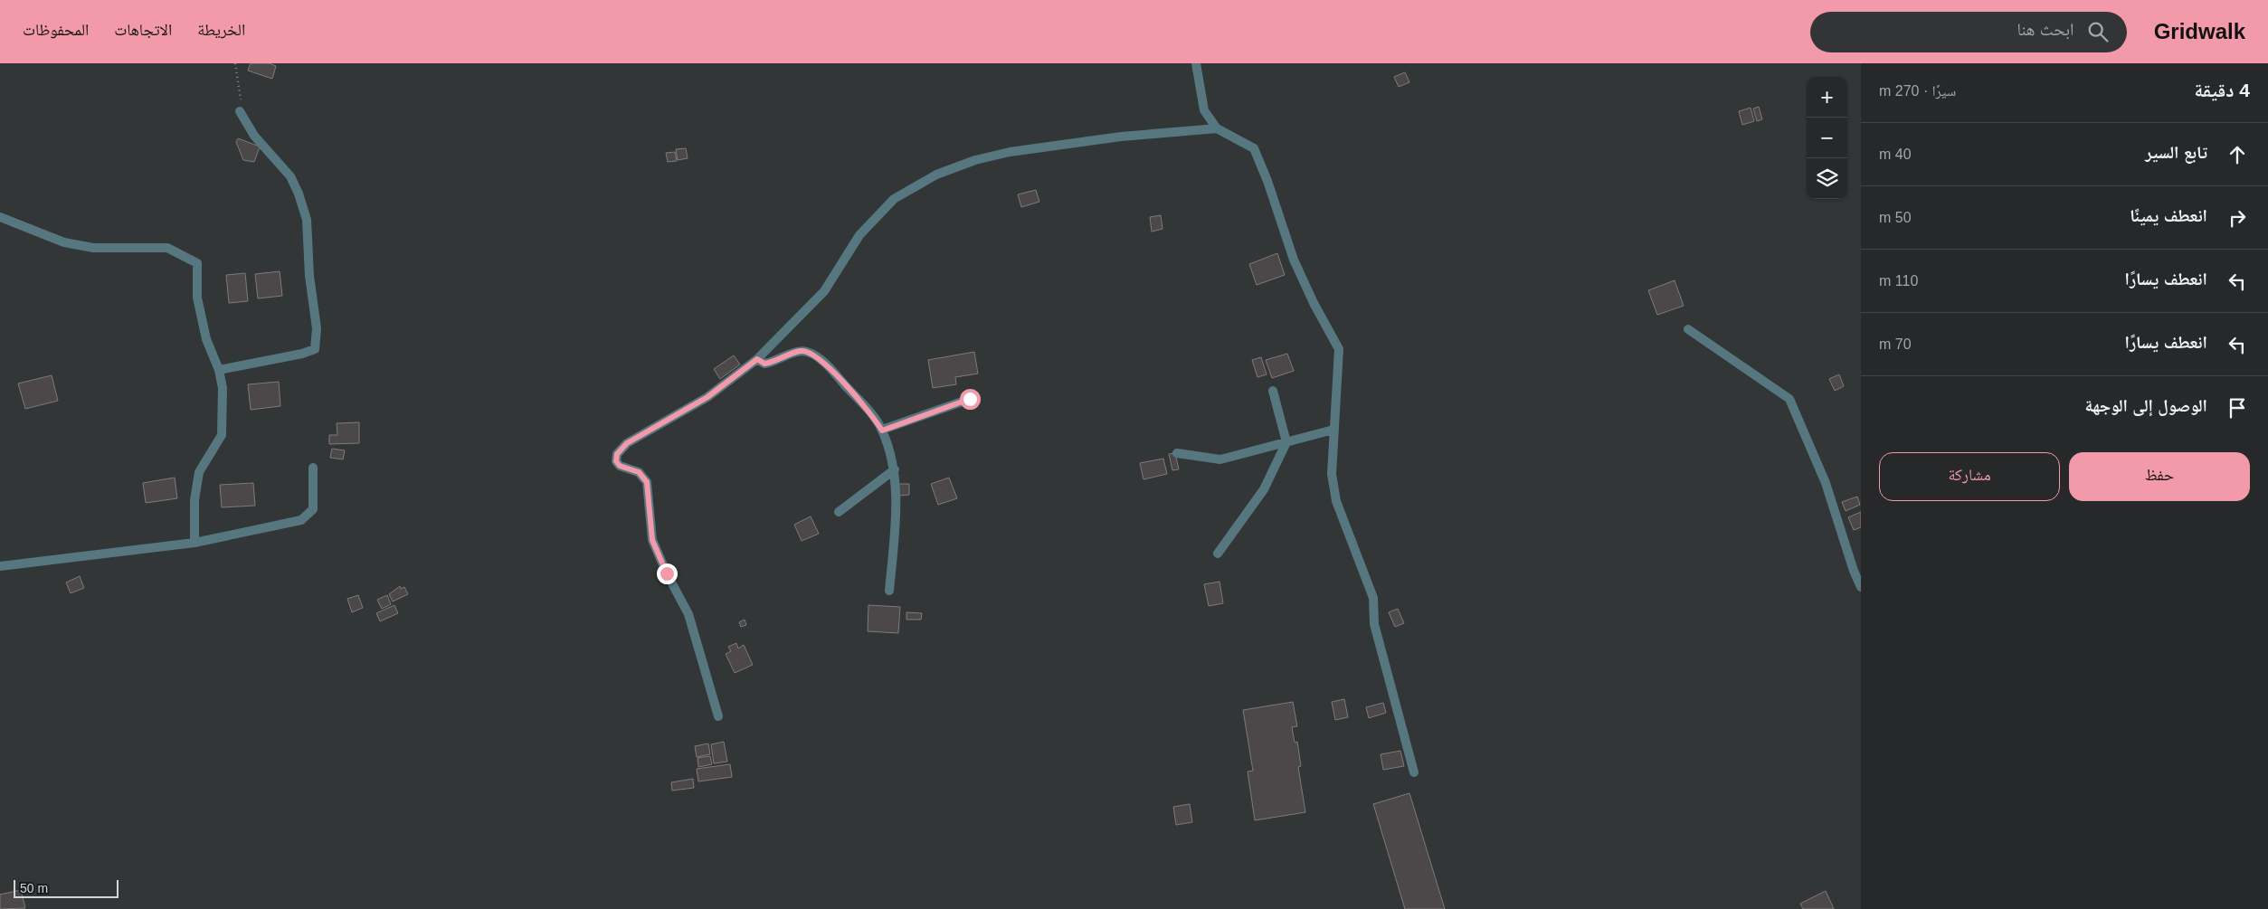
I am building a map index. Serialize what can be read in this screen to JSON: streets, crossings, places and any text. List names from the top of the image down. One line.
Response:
{"scale_bar":"50 m","page":{"header":"Gridwalk","search":"ابحث هنا","nav":["الخريطة","الاتجاهات","المحفوظات"],"heading":["4 دقيقة","سيرًا · 270 m"],"map_buttons":["+","−"],"list":[["تابع السير","40 m"],["انعطف يمينًا","50 m"],["انعطف يسارًا","110 m"],["انعطف يسارًا","70 m"],"الوصول إلى الوجهة"],"buttons":["حفظ","مشاركة"],"scale":"50 m"}}
